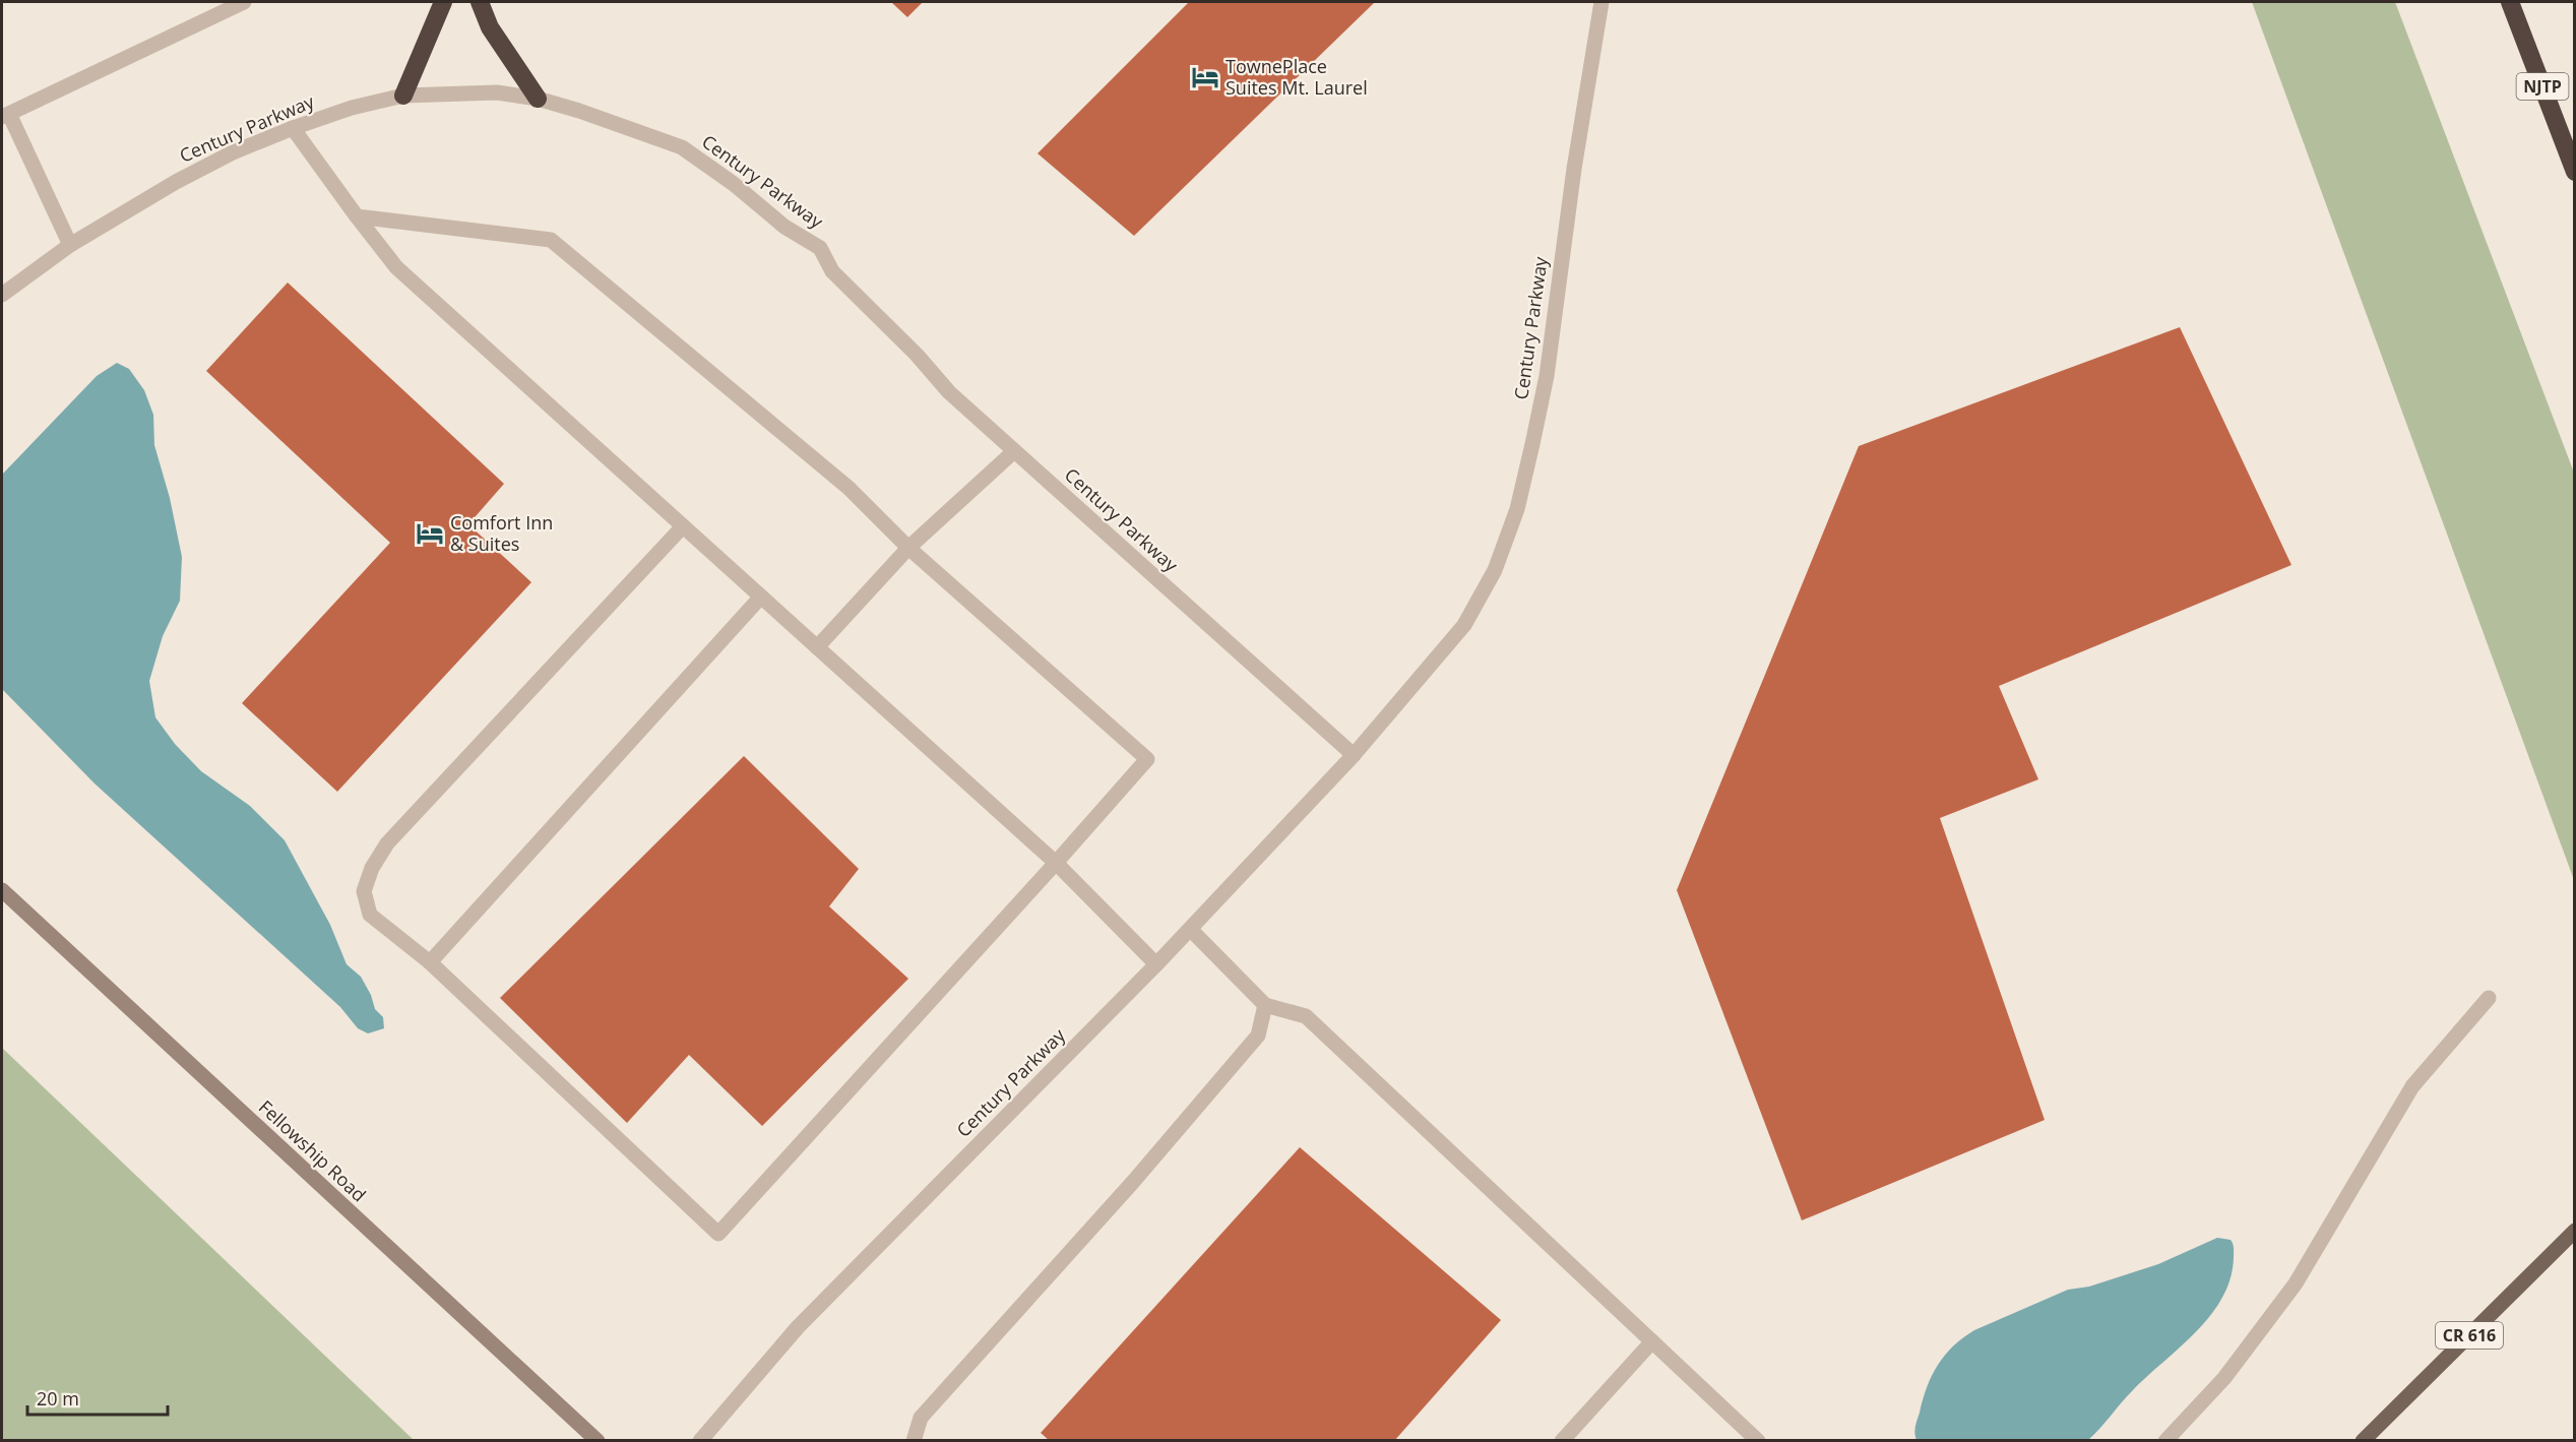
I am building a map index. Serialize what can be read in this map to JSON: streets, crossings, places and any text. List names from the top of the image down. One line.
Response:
{"streets":{"highway":["NJTP"],"main road":["CR 616"],"street":["Century Parkway","Fellowship Road"]},"places":{"hotel":["TownePlace Suites Mt. Laurel","Comfort Inn & Suites"]},"scale_bar":"20 m"}
